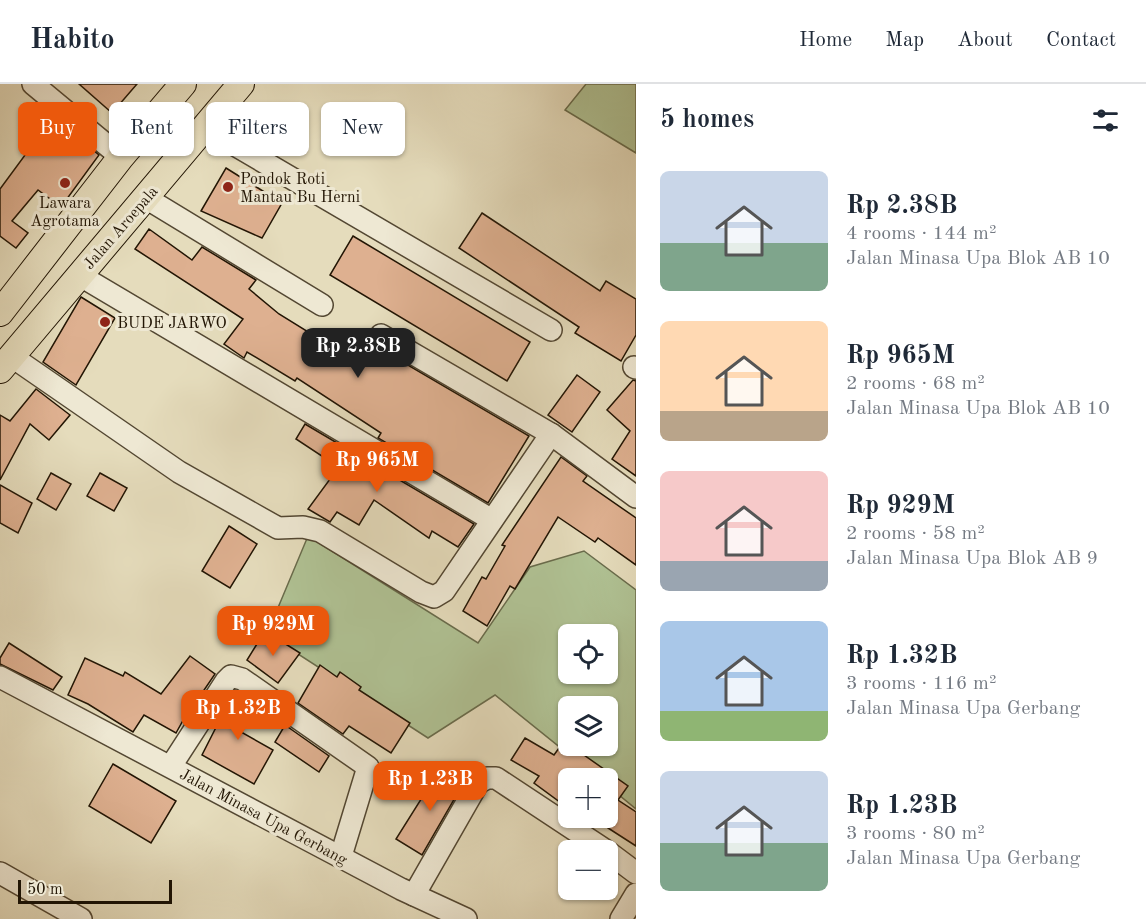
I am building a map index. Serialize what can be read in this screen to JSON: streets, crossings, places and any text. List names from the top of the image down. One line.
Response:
{"streets":{"main road":["Jalan Aroepala"],"street":["Jalan Minasa Upa Gerbang"]},"places":["Lawara Agrotama","Pondok Roti Mantau Bu Herni","BUDE JARWO"],"scale_bar":"50 m","page":{"header":"Habito","nav":["Home","Map","About","Contact"],"heading":"5 homes","chip":["Buy","Rent","Filters","New"],"list":[{"name":"Rp 2.38B","note":"4 rooms · 144 m² · Jalan Minasa Upa Blok AB 10"},{"name":"Rp 965M","note":"2 rooms · 68 m² · Jalan Minasa Upa Blok AB 10"},{"name":"Rp 929M","note":"2 rooms · 58 m² · Jalan Minasa Upa Blok AB 9"},{"name":"Rp 1.32B","note":"3 rooms · 116 m² · Jalan Minasa Upa Gerbang"},{"name":"Rp 1.23B","note":"3 rooms · 80 m² · Jalan Minasa Upa Gerbang"}],"price":["Rp 2.38B","Rp 965M","Rp 929M","Rp 1.32B","Rp 1.23B"],"map_buttons":["+","−"],"scale":"50 m"}}
